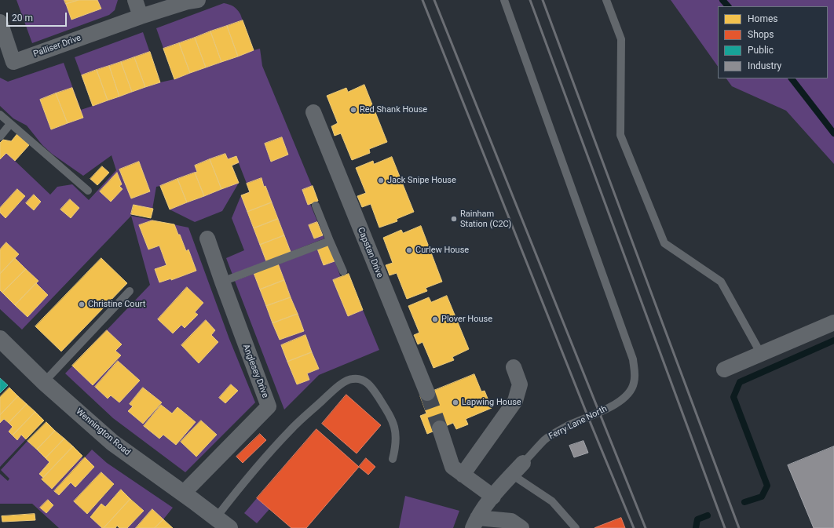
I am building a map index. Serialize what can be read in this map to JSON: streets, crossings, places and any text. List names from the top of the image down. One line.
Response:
{"streets":{"main road":["Wennington Road"],"street":["Palliser Drive","Capstan Drive","Anglesey Drive","Ferry Lane North"]},"crossings":[["Anglesey Drive","Wennington Road"]],"places":["Red Shank House","Jack Snipe House","Rainham Station (C2C)","Curlew House","Christine Court","Plover House","Lapwing House"],"legend":["Homes","Shops","Public","Industry"],"scale_bar":"20 m"}
